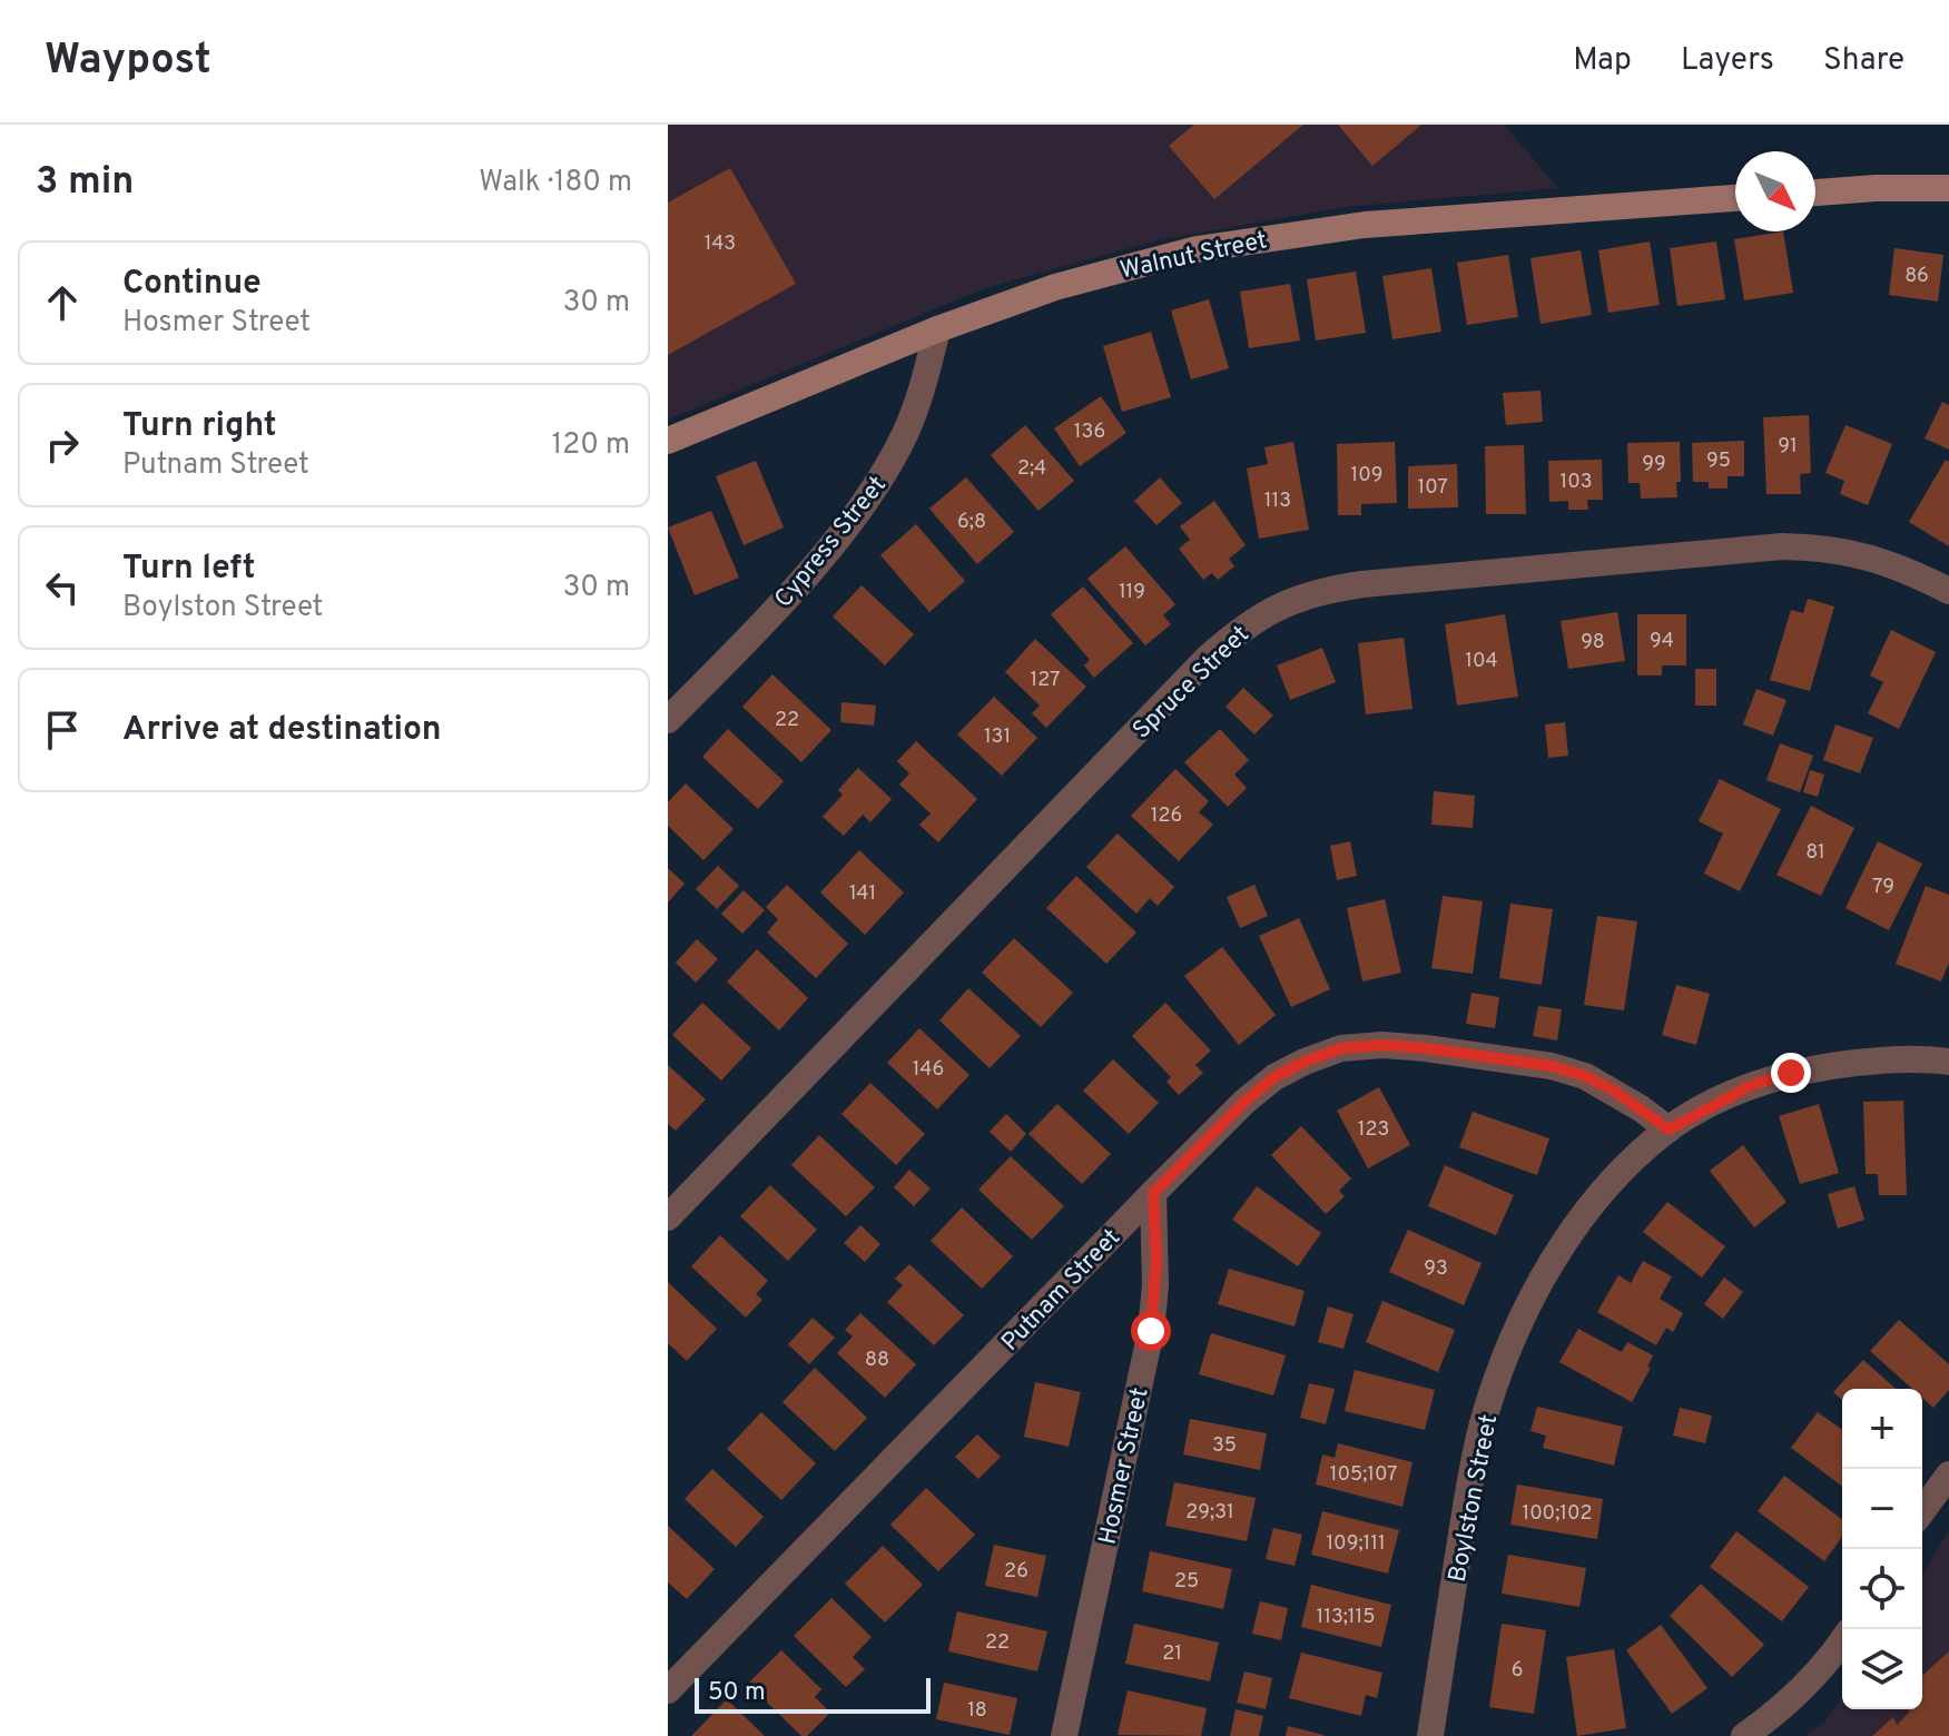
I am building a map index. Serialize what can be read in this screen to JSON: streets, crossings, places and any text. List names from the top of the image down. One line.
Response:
{"streets":{"street":["Walnut Street","Cypress Street","Spruce Street","Putnam Street","Hosmer Street","Boylston Street"]},"crossings":[["Walnut Street","Cypress Street"],["Putnam Street","Hosmer Street"],["Putnam Street","Boylston Street"]],"house_numbers":["143","86","136","91","95","99","2;4","109","103","107","113","6;8","119","94","98","104","127","22","131","126","81","79","141","146","123","93","88","35","105;107","29;31","100;102","109;111","26","25","113;115","22","21","6","18"],"scale_bar":"50 m","north":"bottom right","page":{"header":"Waypost","nav":["Map","Layers","Share"],"heading":["3 min","Walk · 180 m"],"list":[["Continue","Hosmer Street","30 m"],["Turn right","Putnam Street","120 m"],["Turn left","Boylston Street","30 m"],"Arrive at destination"],"map_buttons":["+","−"],"scale":"50 m"}}
